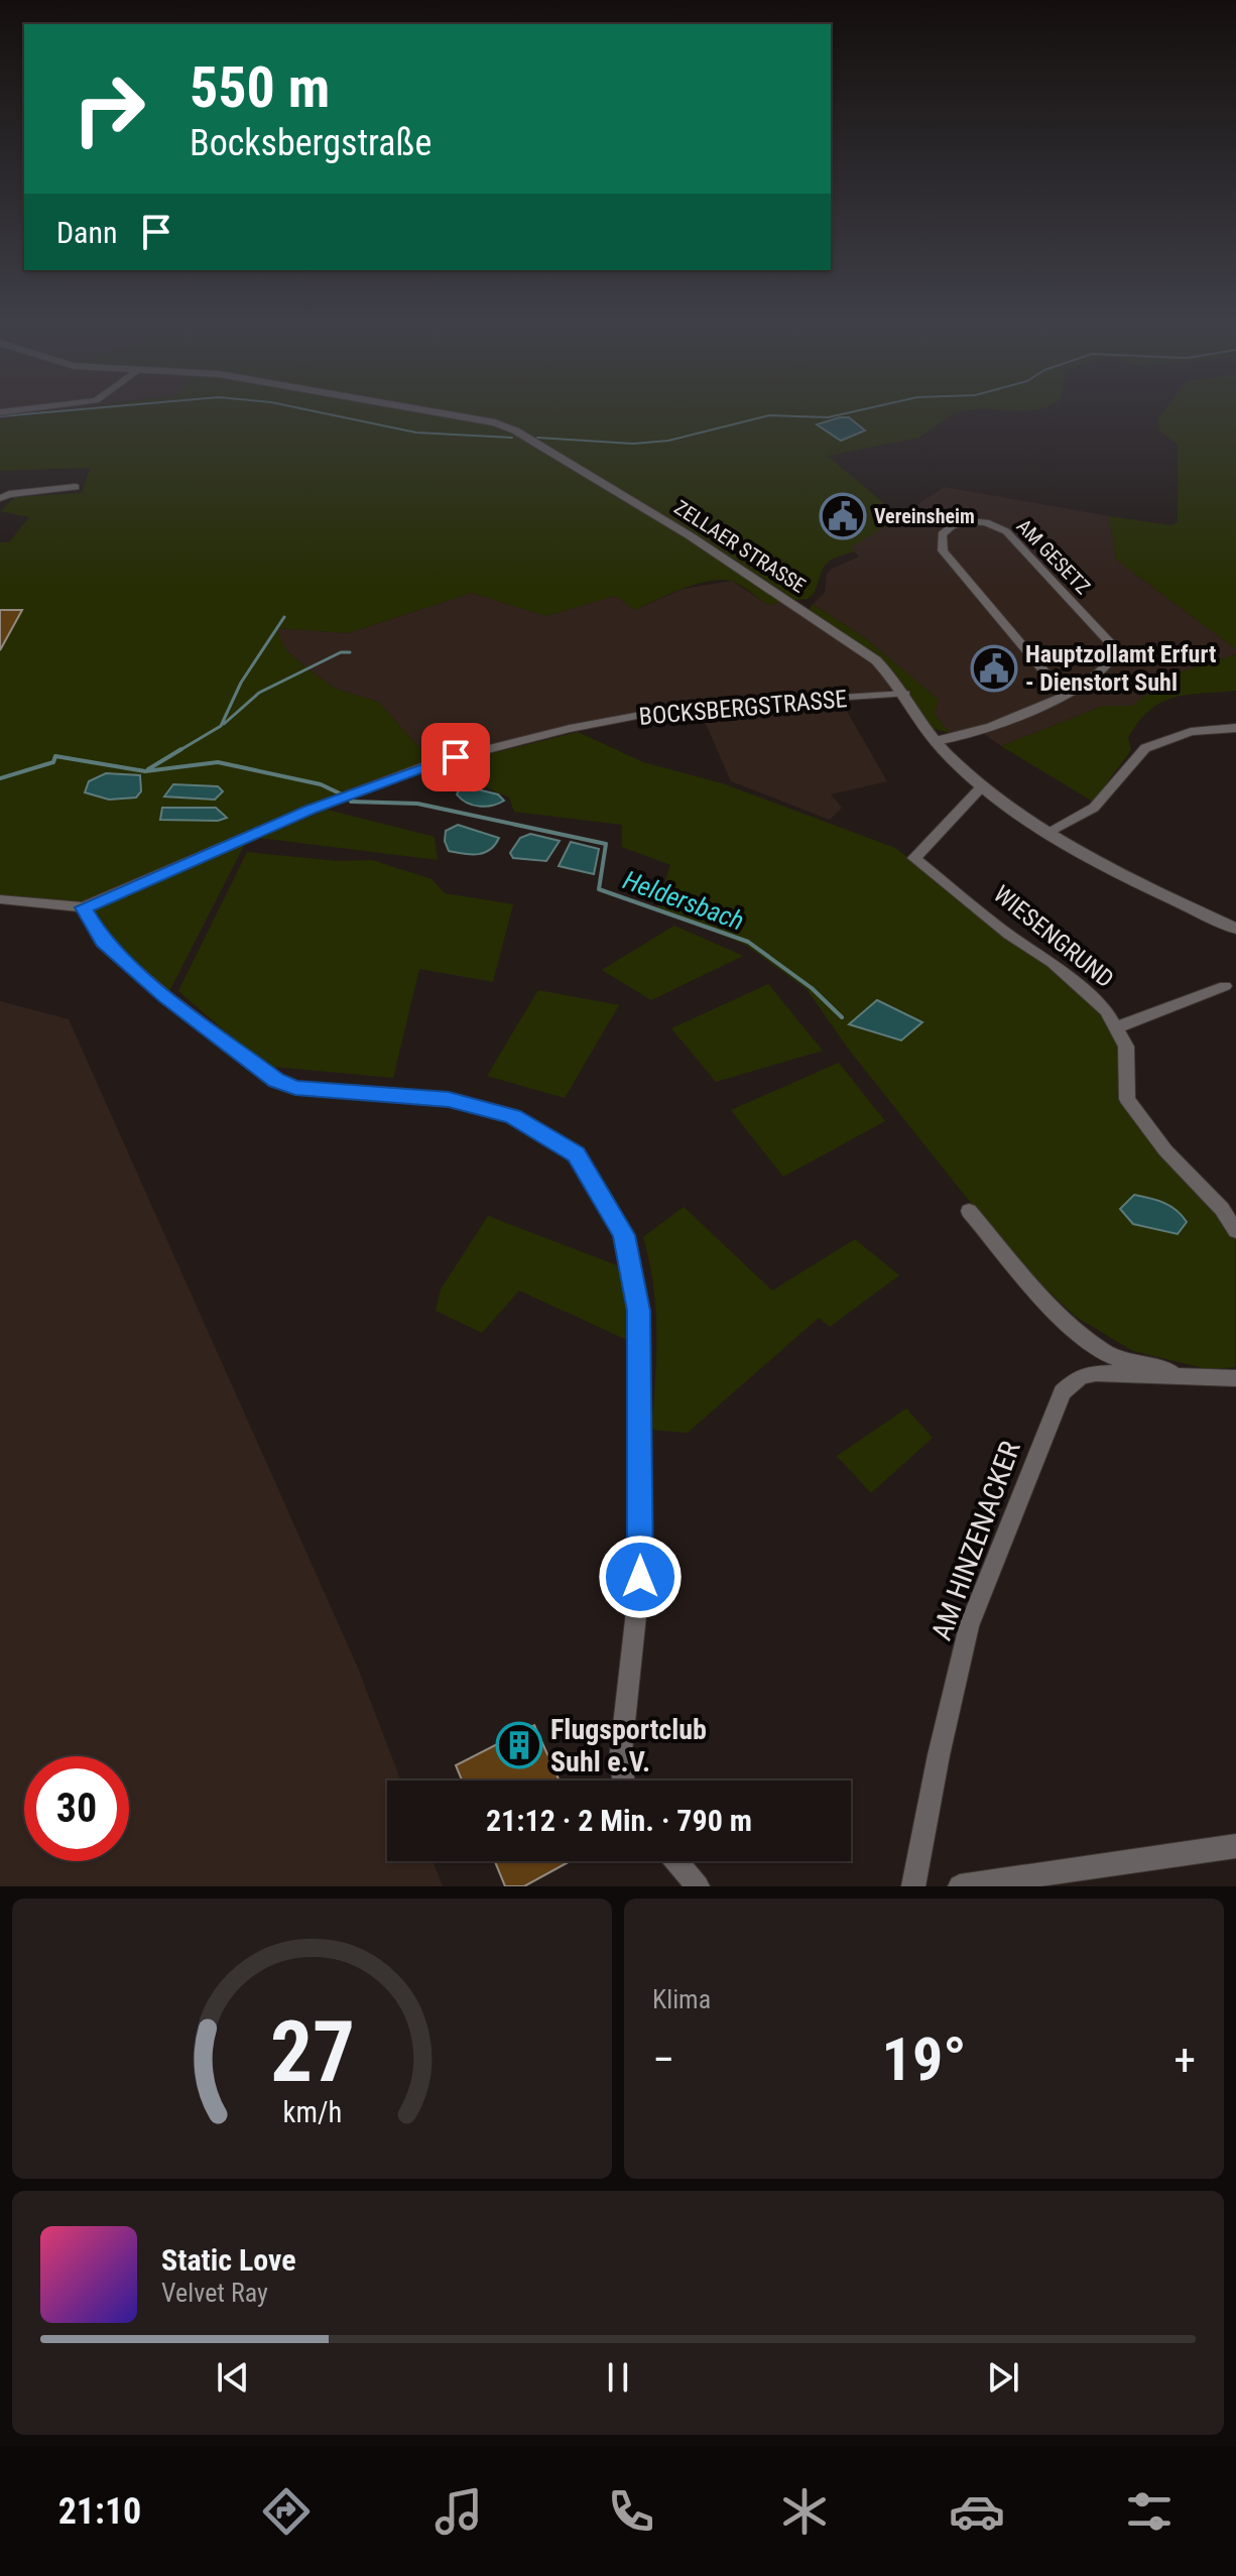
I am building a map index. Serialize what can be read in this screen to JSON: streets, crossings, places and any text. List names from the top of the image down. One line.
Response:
{"streets":{"street":["ZELLAER STRASSE","AM GESETZ","BOCKSBERGSTRASSE","WIESENGRUND","AM HINZENACKER"]},"crossings":[["ZELLAER STRASSE","AM GESETZ"],["ZELLAER STRASSE","BOCKSBERGSTRASSE"],["ZELLAER STRASSE","WIESENGRUND"]],"water":["Heldersbach"],"places":{"public building":["Vereinsheim","Hauptzollamt Erfurt - Dienstort Suhl"],"building":["Flugsportclub Suhl e.V."]},"page":{"turn":["550 m","Bocksbergstraße"],"then":"Dann","limit":"30","trip":"21:12 · 2 Min. · 790 m","tile":"Klima","heat":["−","19°","+"],"song":["Static Love","Velvet Ray"],"tabs":"21:10","gauge":["27","km/h"]}}
